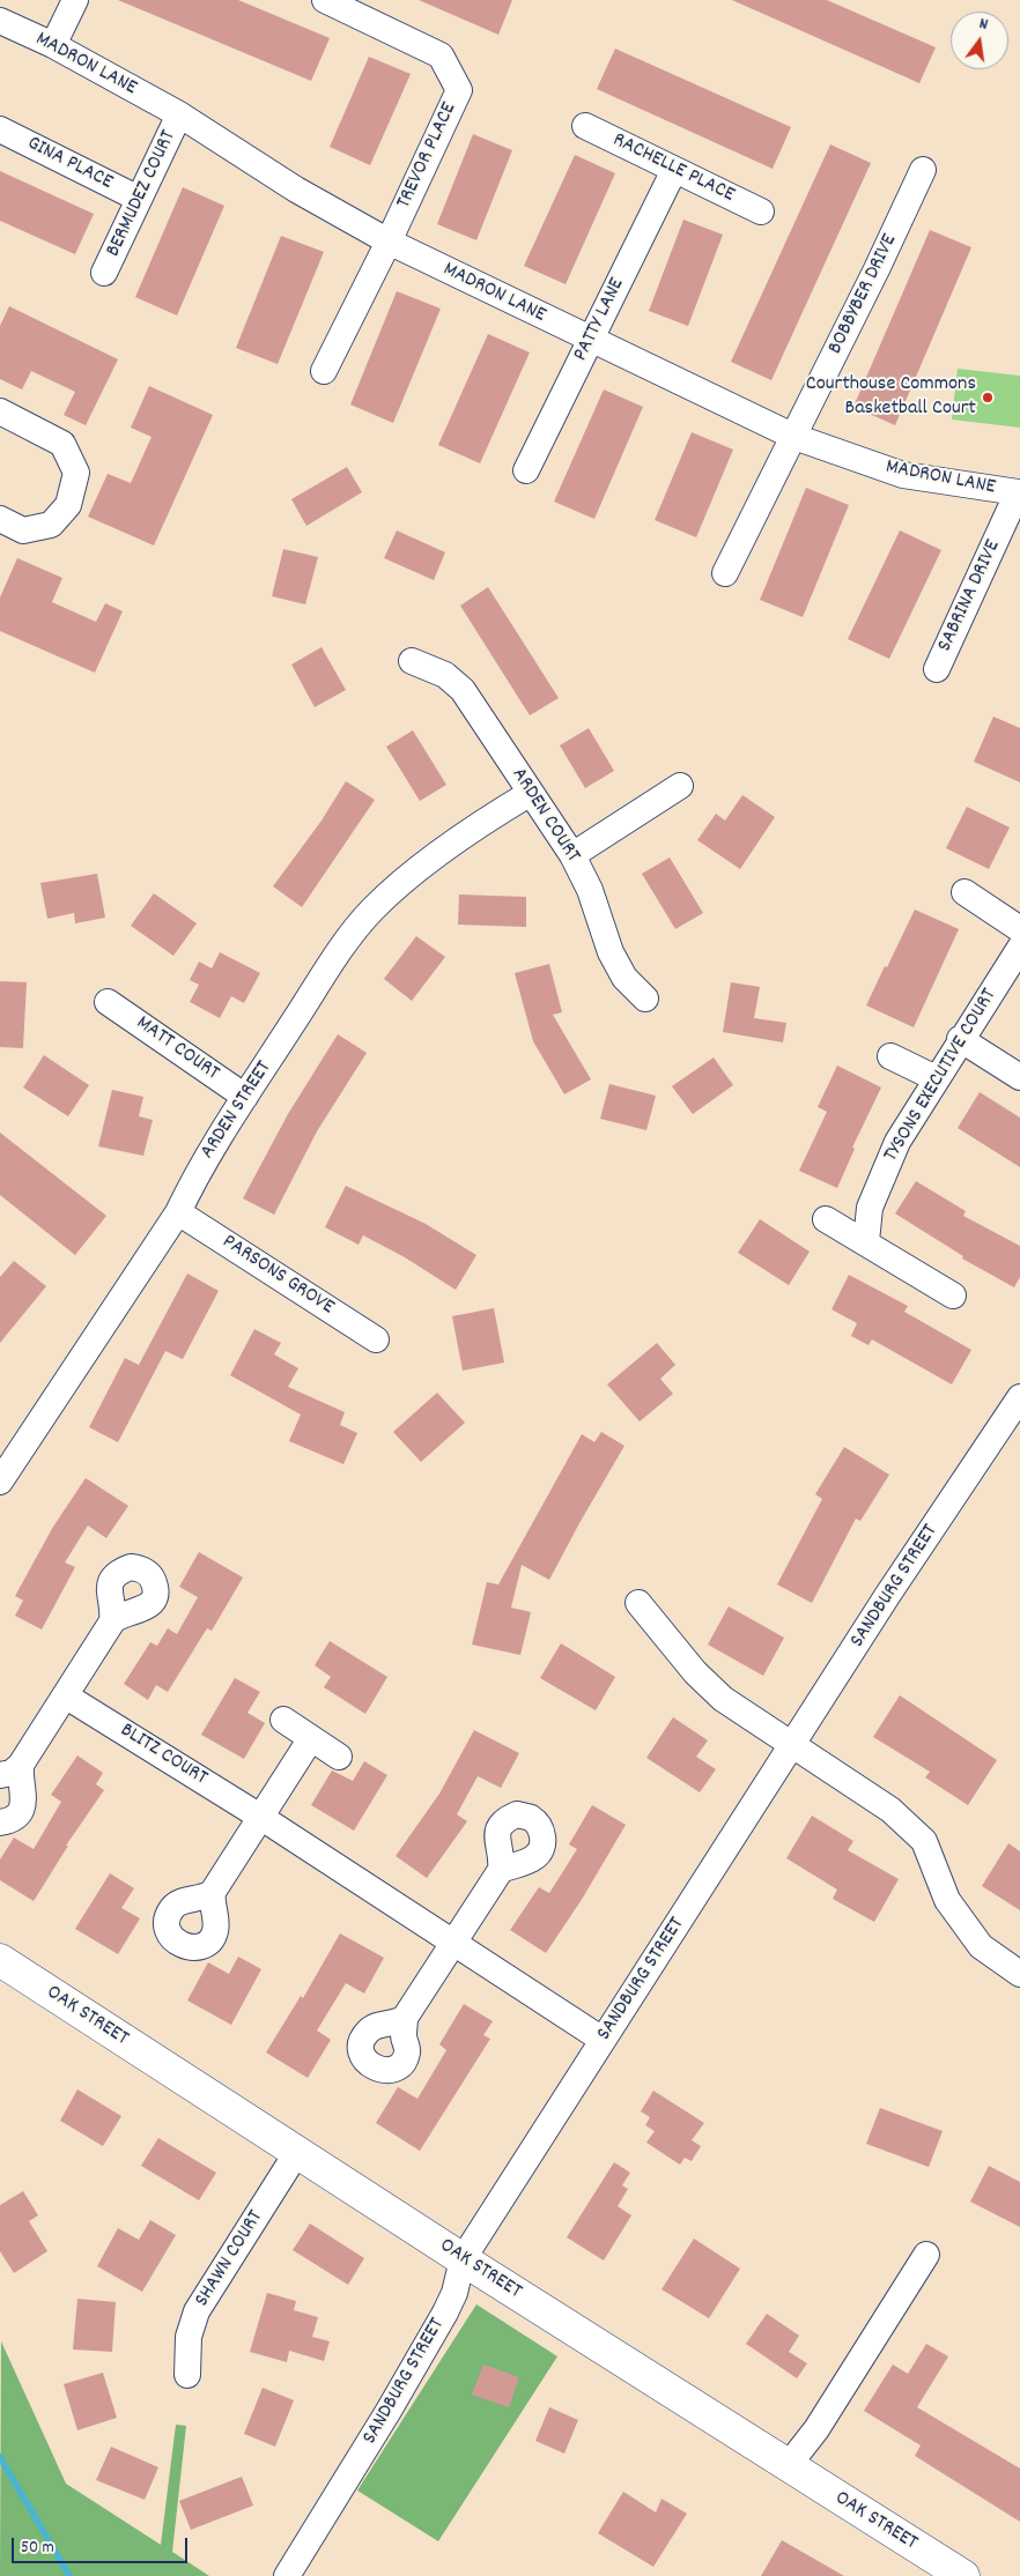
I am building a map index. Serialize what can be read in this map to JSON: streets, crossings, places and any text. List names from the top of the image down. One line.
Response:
{"streets":{"street":["MADRON LANE","TREVOR PLACE","GINA PLACE","RACHELLE PLACE","BERMUDEZ COURT","BOBBYBER DRIVE","PATTY LANE","SABRINA DRIVE","ARDEN COURT","MATT COURT","TYSONS EXECUTIVE COURT","ARDEN STREET","PARSONS GROVE","SANDBURG STREET","BLITZ COURT","OAK STREET","SHAWN COURT"]},"crossings":[["MADRON LANE","TREVOR PLACE"],["MADRON LANE","BERMUDEZ COURT"],["MADRON LANE","BOBBYBER DRIVE"],["MADRON LANE","PATTY LANE"],["MADRON LANE","SABRINA DRIVE"],["GINA PLACE","BERMUDEZ COURT"],["RACHELLE PLACE","PATTY LANE"],["ARDEN COURT","ARDEN STREET"],["MATT COURT","ARDEN STREET"],["ARDEN STREET","PARSONS GROVE"],["SANDBURG STREET","BLITZ COURT"],["SANDBURG STREET","OAK STREET"],["OAK STREET","SHAWN COURT"]],"places":["Courthouse Commons Basketball Court"],"scale_bar":"50 m","north":"top"}
